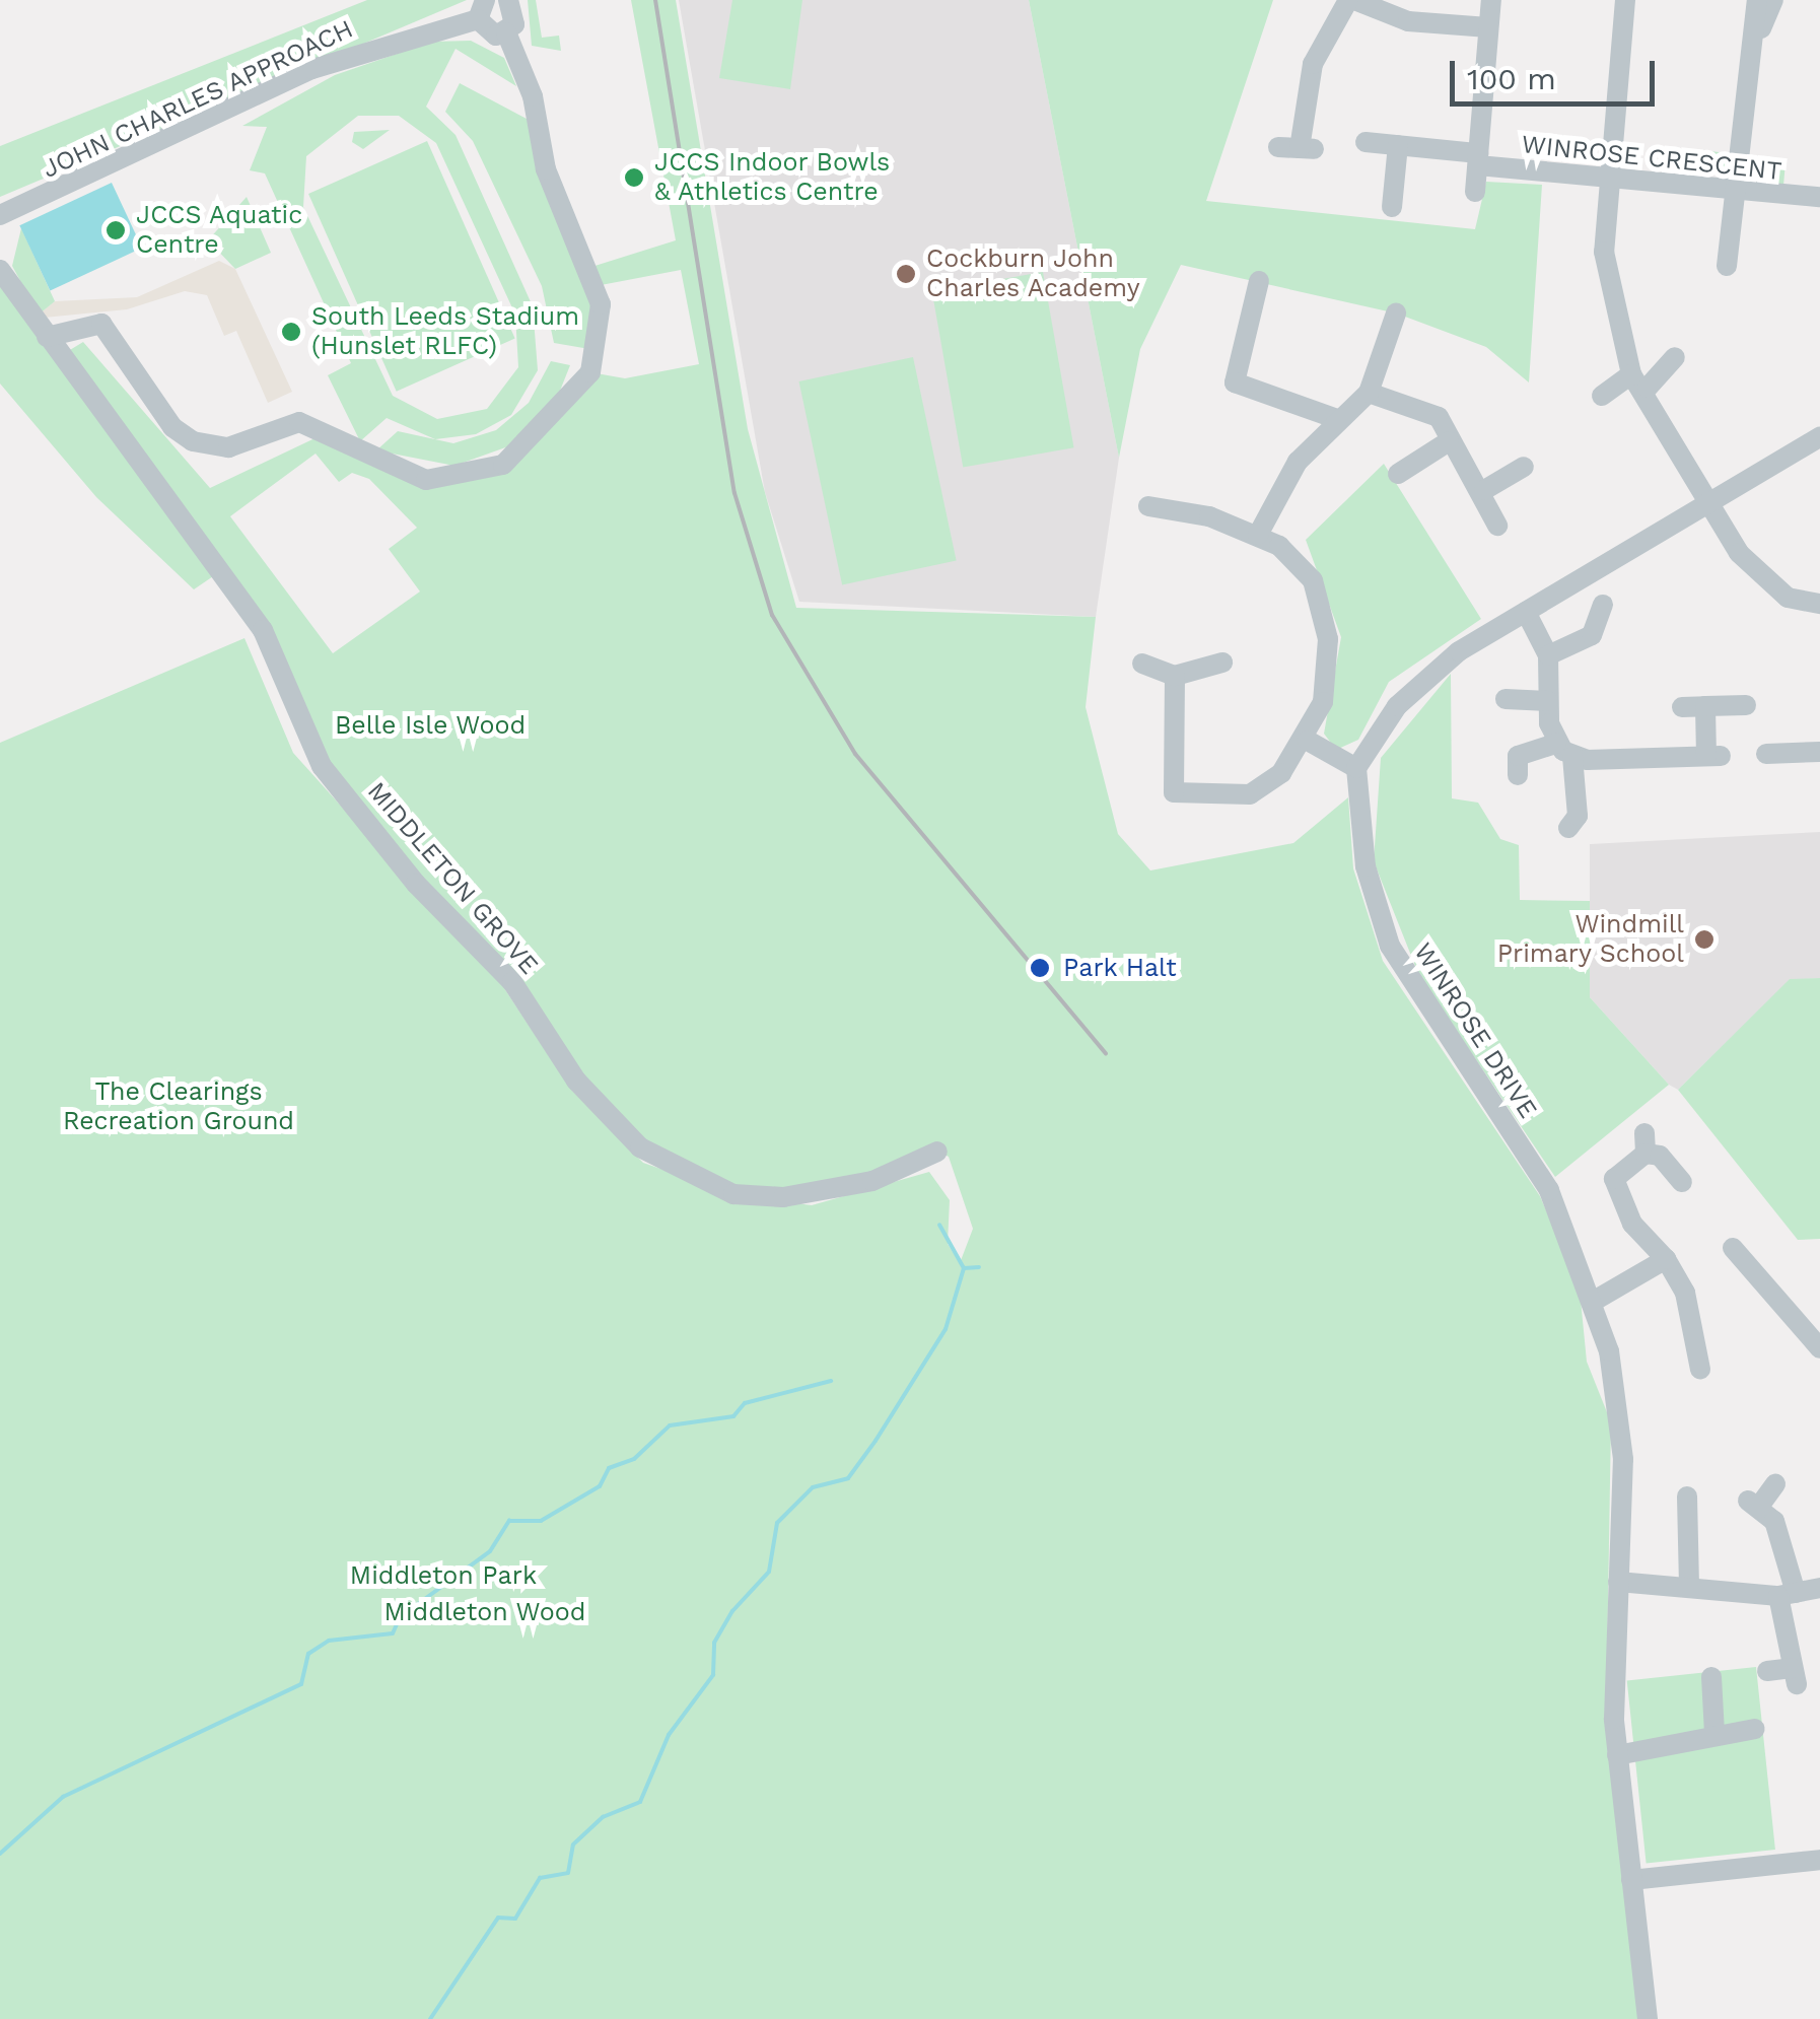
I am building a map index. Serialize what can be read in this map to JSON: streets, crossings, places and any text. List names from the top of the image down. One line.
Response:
{"streets":{"street":["JOHN CHARLES APPROACH","WINROSE CRESCENT","MIDDLETON GROVE","WINROSE DRIVE"]},"parks":["Belle Isle Wood","The Clearings Recreation Ground","Middleton Park","Middleton Wood"],"places":["JCCS Indoor Bowls & Athletics Centre","JCCS Aquatic Centre","Cockburn John Charles Academy","South Leeds Stadium (Hunslet RLFC)","Windmill Primary School","Park Halt"],"scale_bar":"100 m"}
